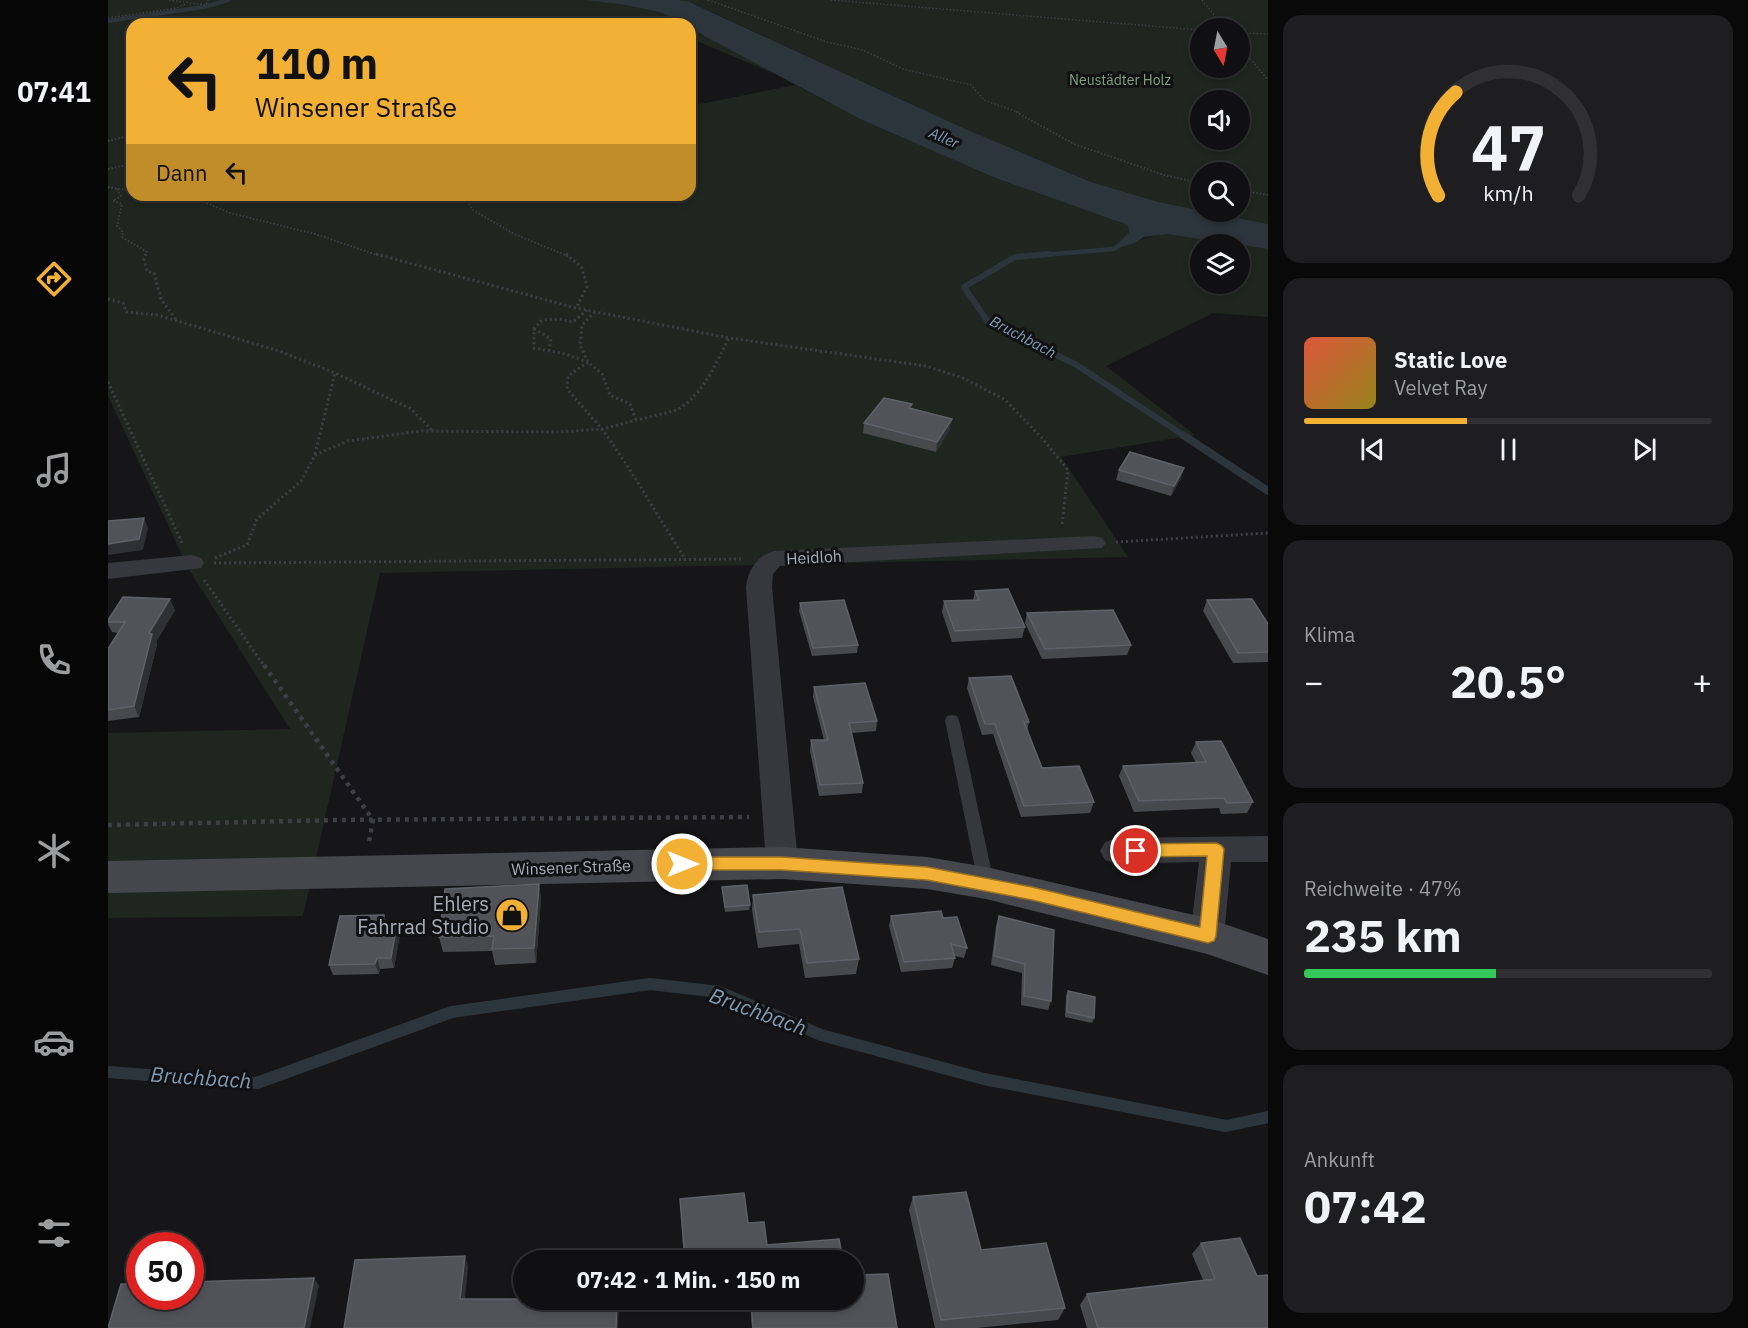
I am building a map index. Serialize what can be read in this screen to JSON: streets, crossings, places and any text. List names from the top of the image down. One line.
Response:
{"streets":{"main road":["Winsener Straße"],"street":["Heidloh"]},"crossings":[["Heidloh","Winsener Straße"]],"water":["Aller","Bruchbach"],"parks":["Neustädter Holz"],"places":{"shop":["Ehlers Fahrrad Studio"]},"north":"bottom","page":{"tabs":"07:41","turn":["110 m","Winsener Straße"],"then":"Dann","song":["Static Love","Velvet Ray"],"tile":["Klima",["Reichweite · 47%","235 km"],["Ankunft","07:42"]],"heat":["−","20.5°","+"],"limit":"50","trip":"07:42 · 1 Min. · 150 m","gauge":["47","km/h"]}}
